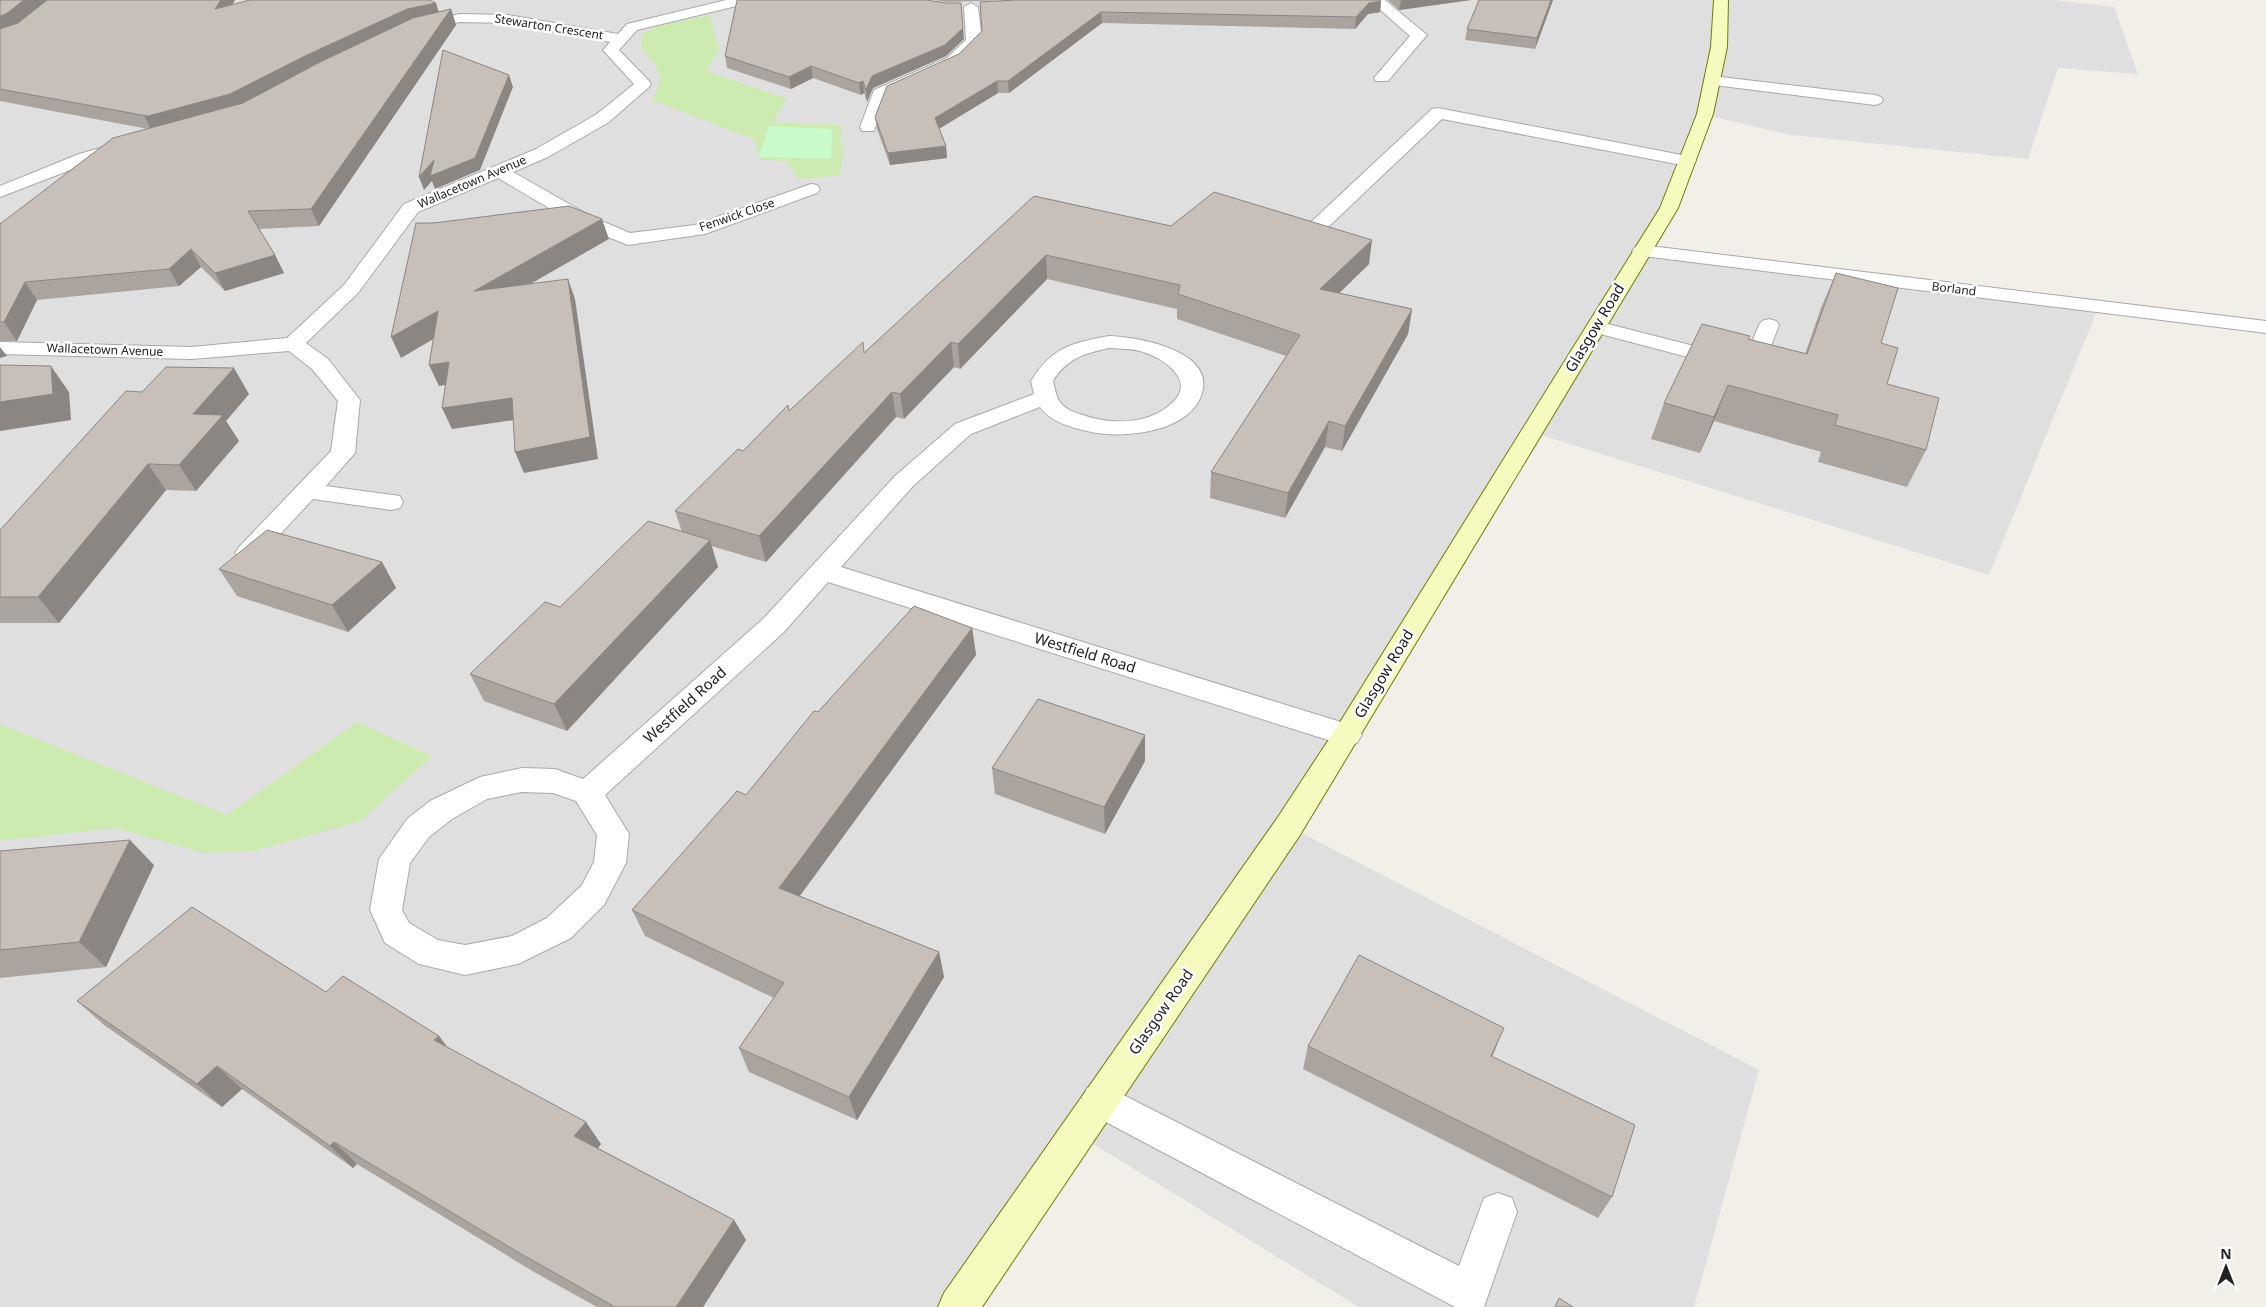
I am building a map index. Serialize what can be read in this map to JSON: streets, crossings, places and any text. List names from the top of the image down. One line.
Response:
{"streets":{"main road":["Glasgow Road"],"street":["Stewarton Crescent","Wallacetown Avenue","Fenwick Close","Borland","Westfield Road"]},"crossings":[["Stewarton Crescent","Wallacetown Avenue"],["Wallacetown Avenue","Fenwick Close"],["Borland","Glasgow Road"],["Glasgow Road","Westfield Road"]],"north":"top"}
